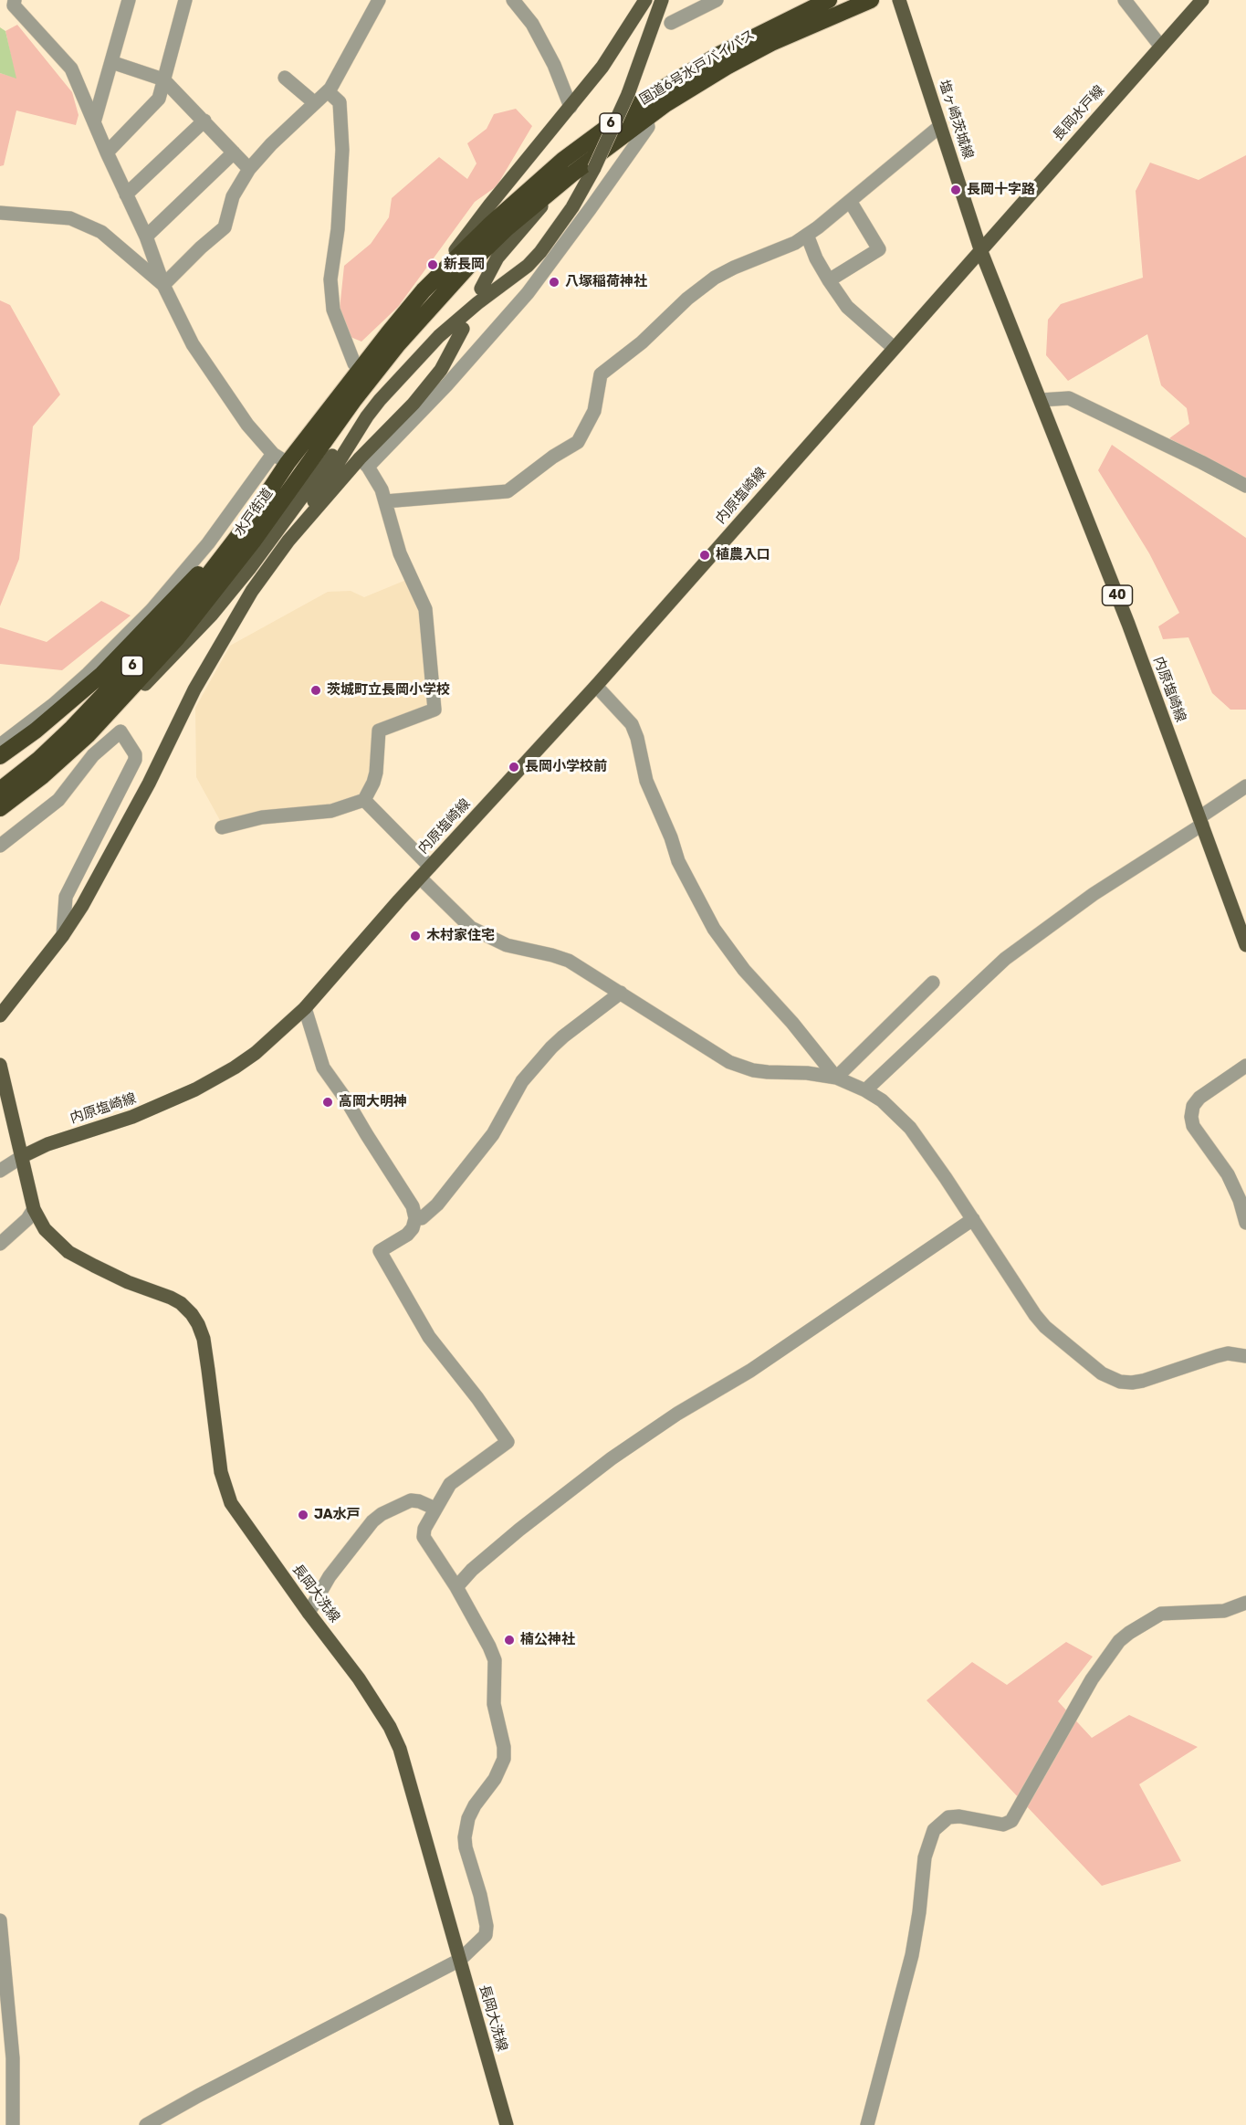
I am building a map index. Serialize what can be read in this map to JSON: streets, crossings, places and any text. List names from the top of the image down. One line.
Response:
{"streets":{"highway":["国道6号水戸バイパス","6","水戸街道"],"main road":["長岡水戸線","塩ヶ崎茨城線","内原塩崎線","40","長岡大洗線"]},"crossings":[["国道6号水戸バイパス","水戸街道"],["長岡水戸線","塩ヶ崎茨城線"],["長岡水戸線","内原塩崎線"],["塩ヶ崎茨城線","内原塩崎線"],["6","水戸街道"],["内原塩崎線","長岡大洗線"]],"places":["長岡十字路","新長岡","八塚稲荷神社","植農入口","茨城町立長岡小学校","長岡小学校前","木村家住宅","高岡大明神","JA水戸","楠公神社"]}
